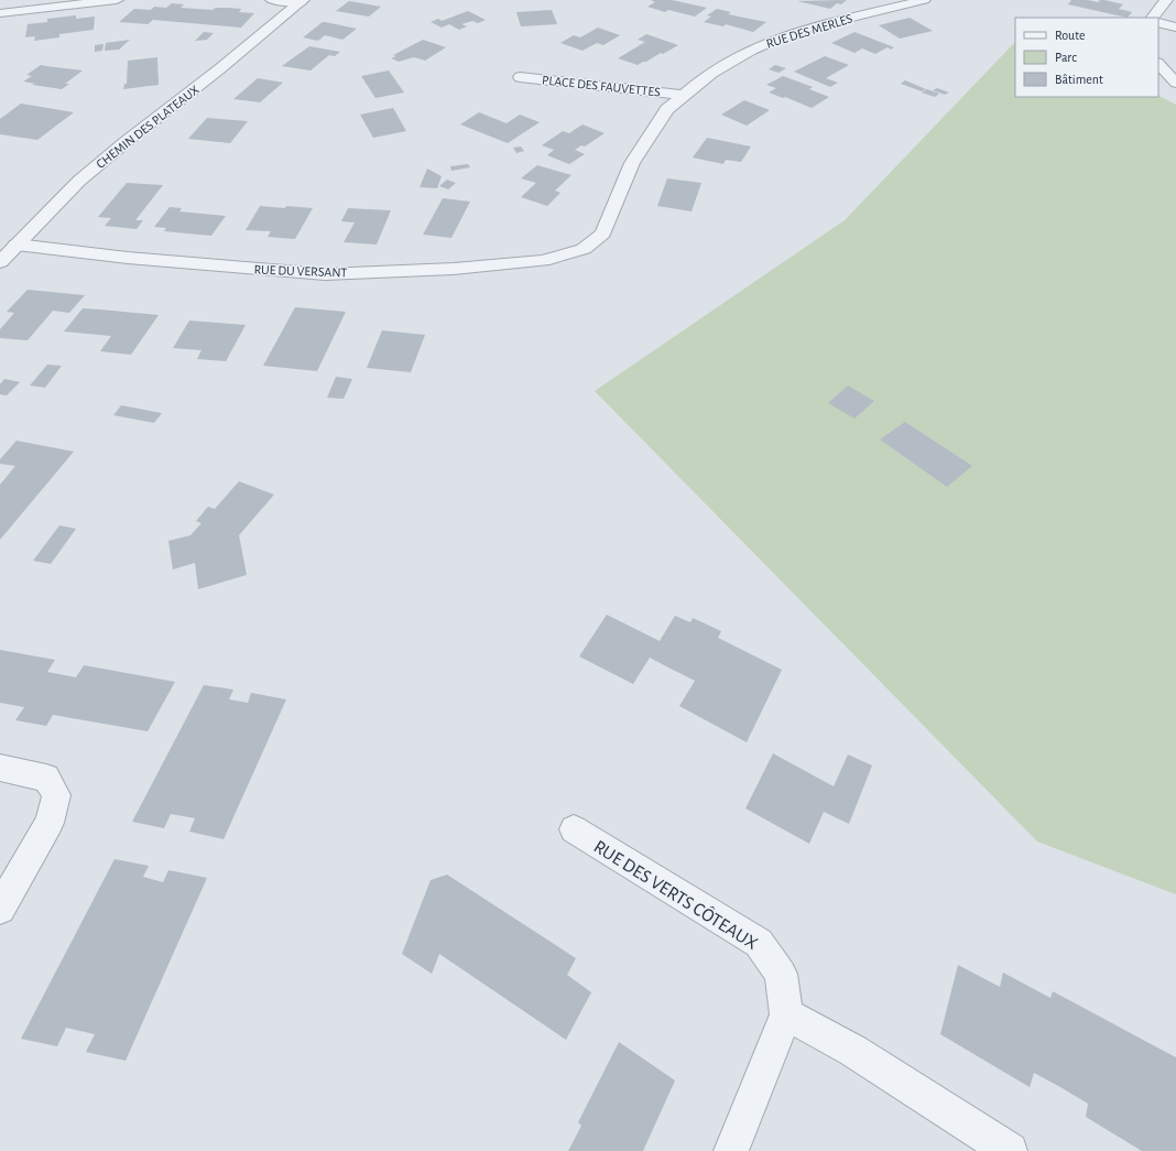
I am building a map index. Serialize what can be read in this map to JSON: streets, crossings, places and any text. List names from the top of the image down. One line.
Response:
{"streets":{"street":["RUE DES MERLES","PLACE DES FAUVETTES","CHEMIN DES PLATEAUX","RUE DU VERSANT","RUE DES VERTS CÔTEAUX"]},"crossings":[["RUE DES MERLES","PLACE DES FAUVETTES"],["RUE DES MERLES","RUE DU VERSANT"],["CHEMIN DES PLATEAUX","RUE DU VERSANT"]],"legend":["Route","Parc","Bâtiment"]}
